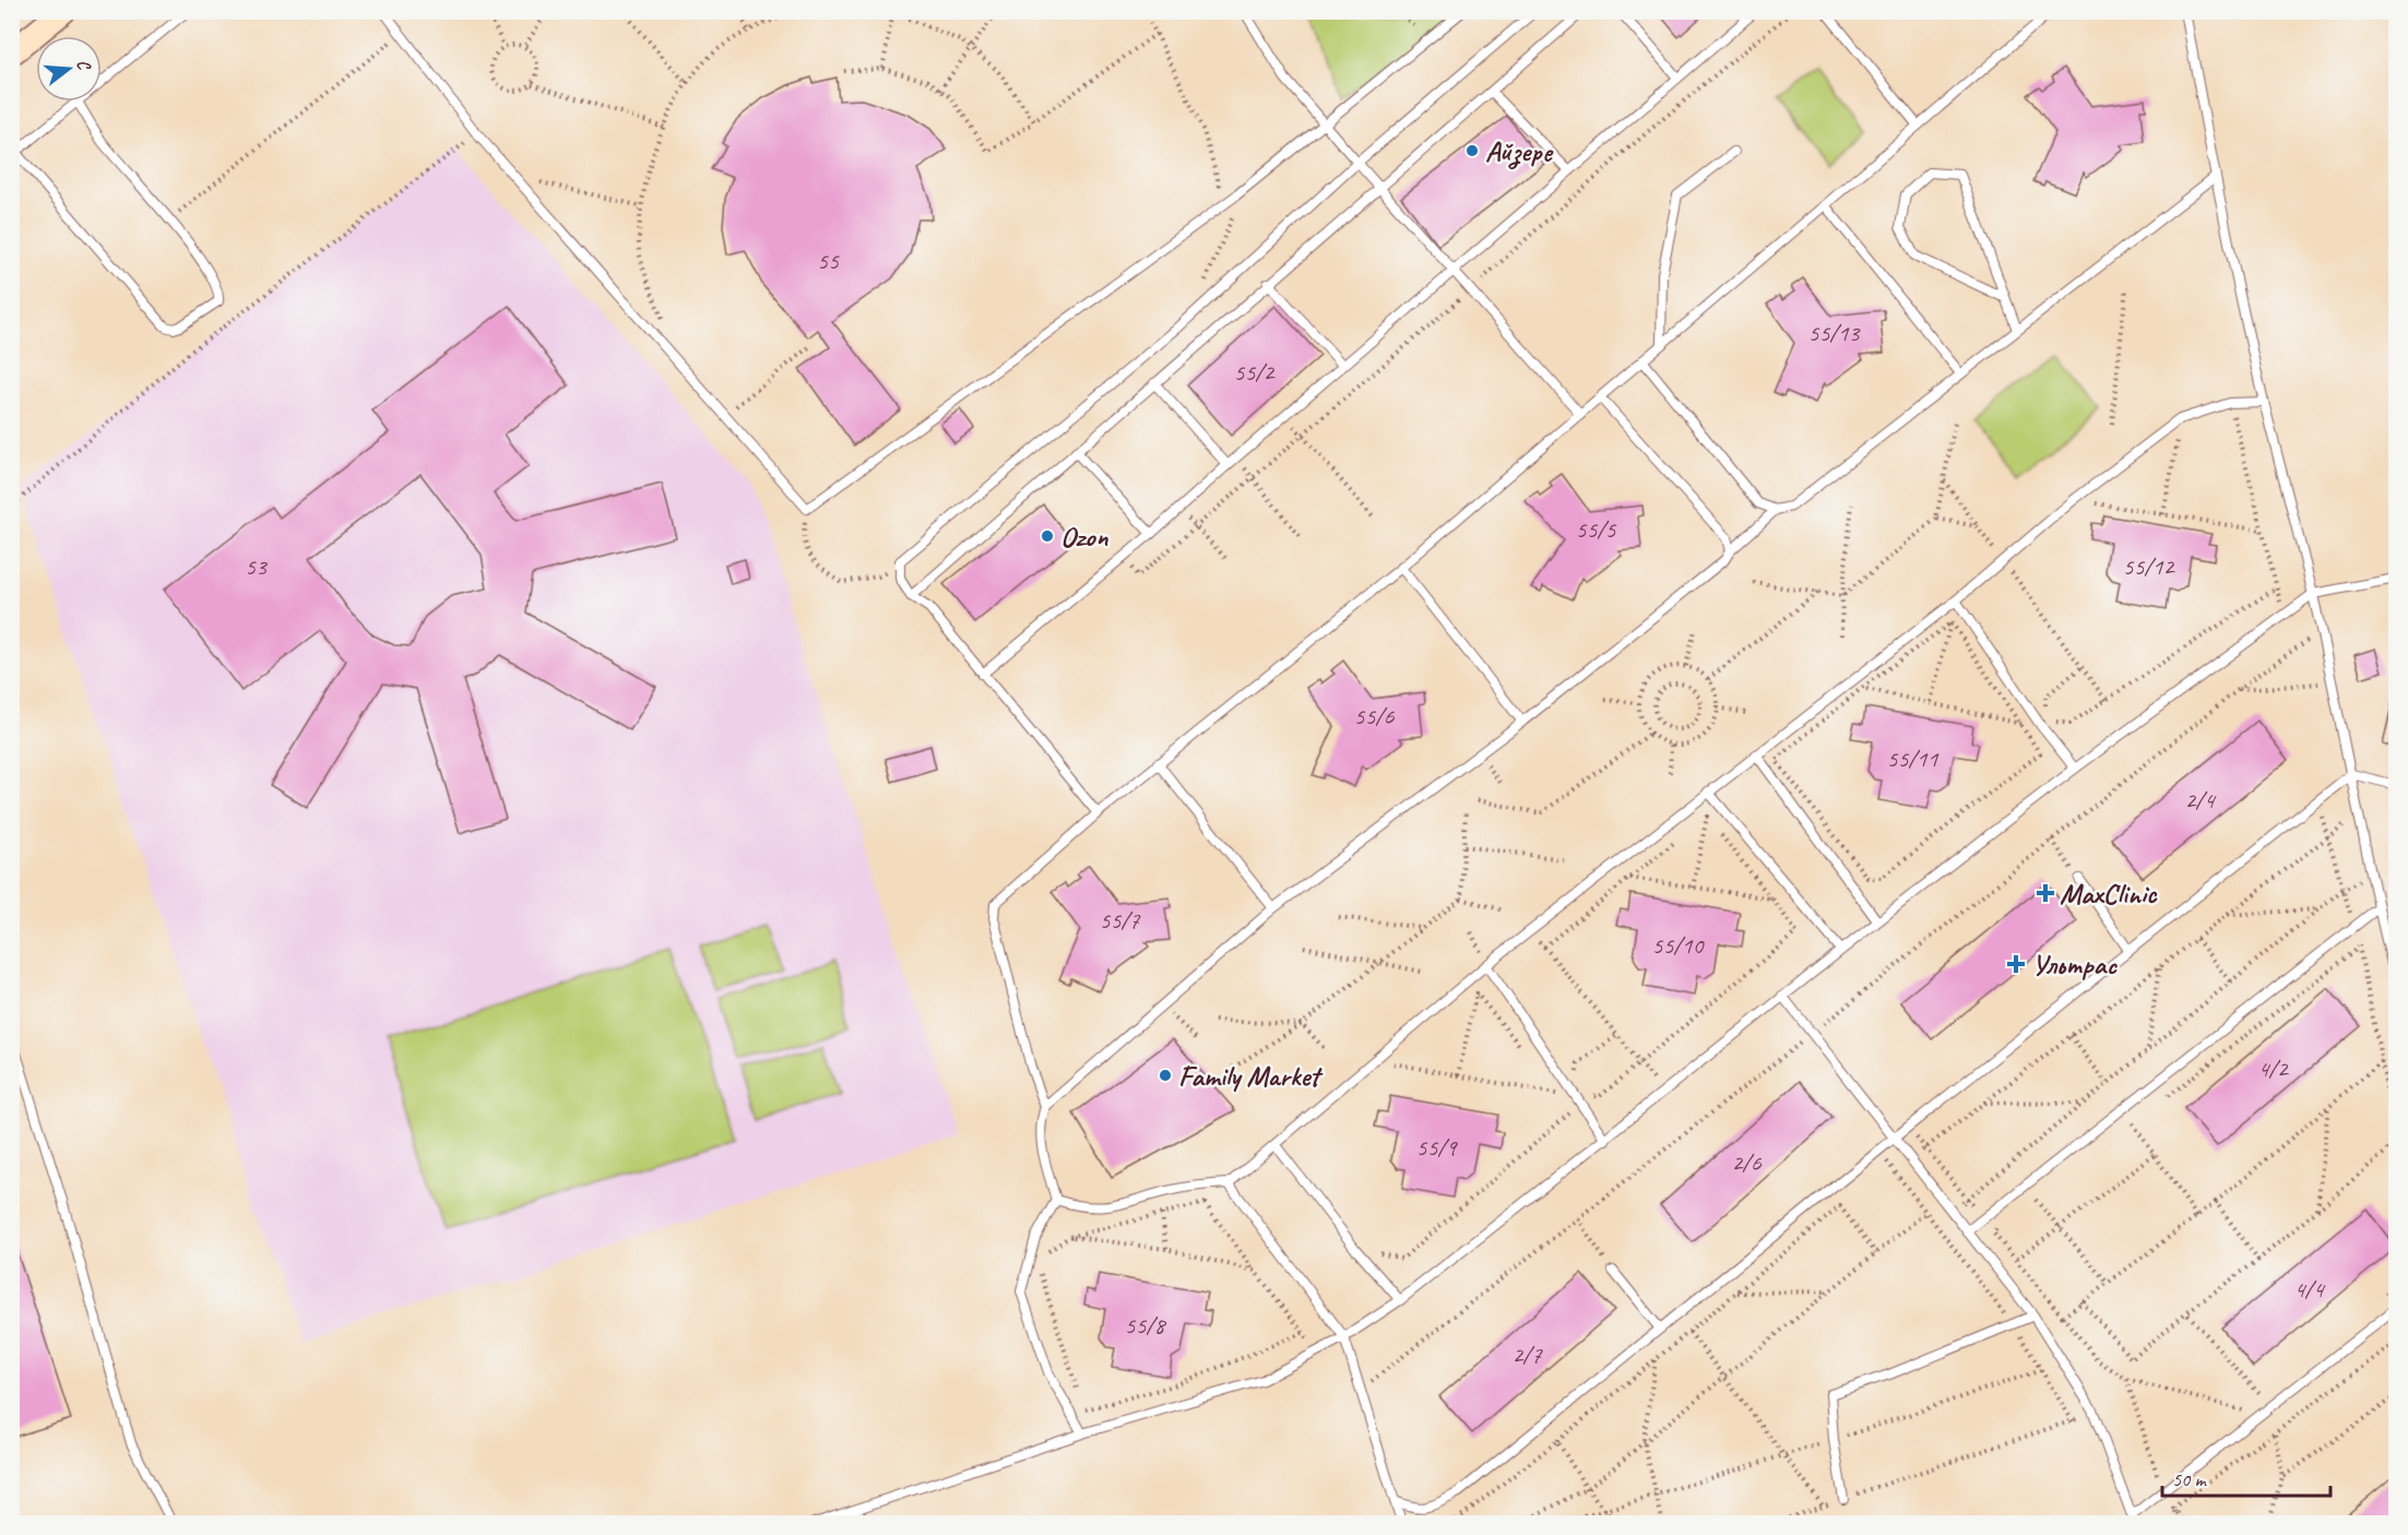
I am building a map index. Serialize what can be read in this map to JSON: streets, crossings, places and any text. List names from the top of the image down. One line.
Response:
{"places":{"other":["Айзере","Ozon","Family Market"],"health":["MaxClinic","Ультрас"]},"house_numbers":["55","55/13","55/2","55/5","53","55/12","55/6","55/11","2/4","55/7","55/10","4/2","55/9","2/6","4/4","55/8","2/7"],"scale_bar":"50 m","north":"right"}
